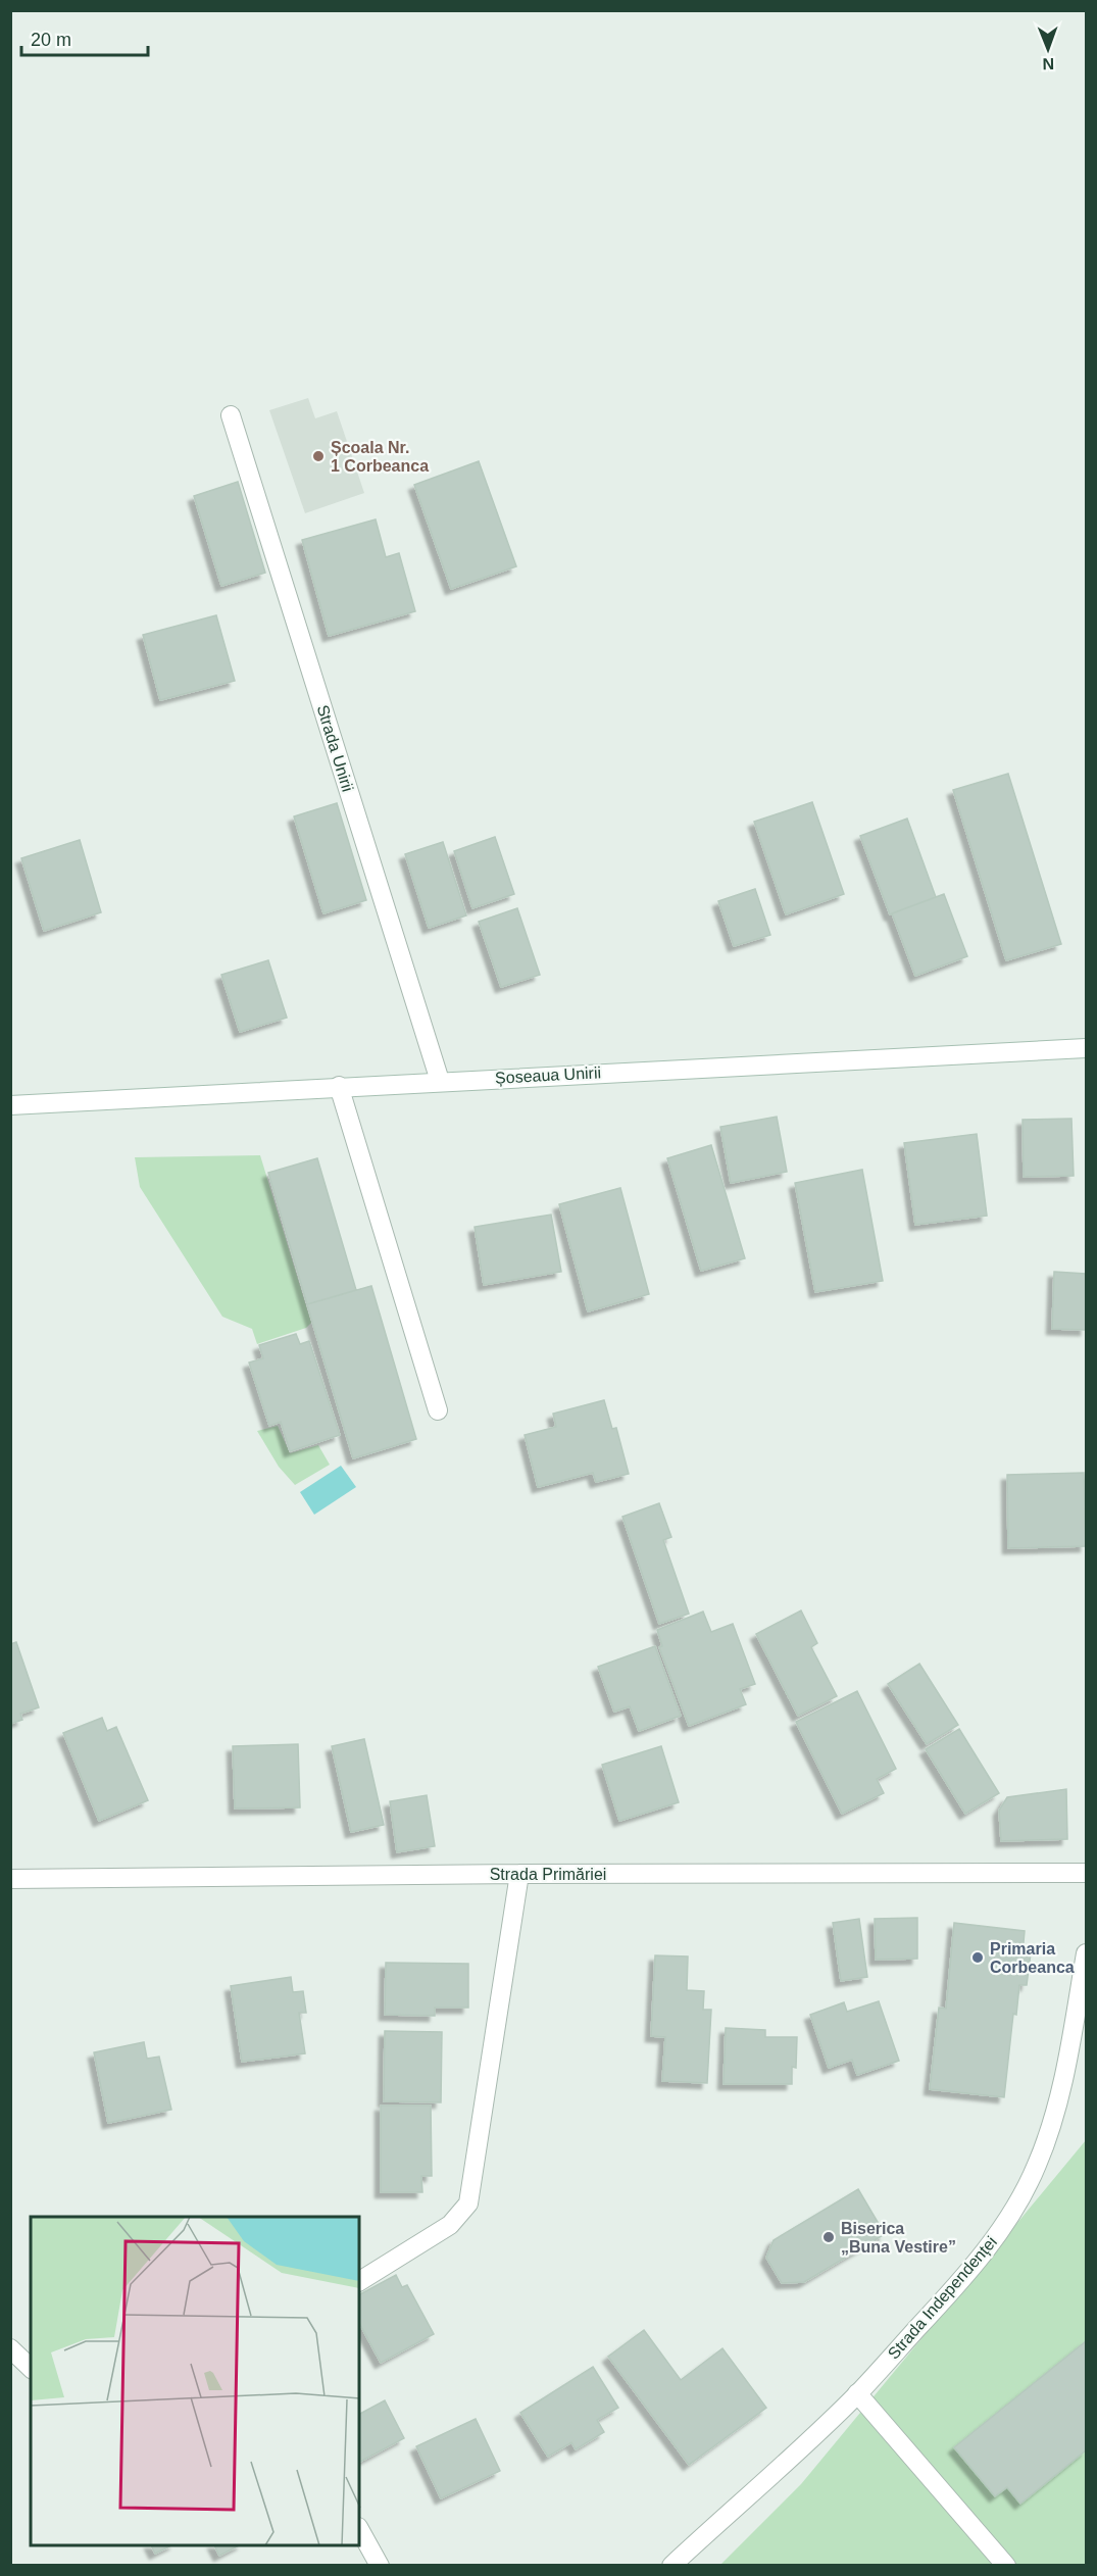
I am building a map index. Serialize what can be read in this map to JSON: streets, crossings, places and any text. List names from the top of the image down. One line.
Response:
{"streets":{"street":["Strada Unirii","Șoseaua Unirii","Strada Primăriei","Strada Independenței"]},"crossings":[["Strada Unirii","Șoseaua Unirii"]],"places":["Școala Nr. 1 Corbeanca","Primaria Corbeanca","Biserica „Buna Vestire”"],"scale_bar":"20 m","north":"bottom"}
